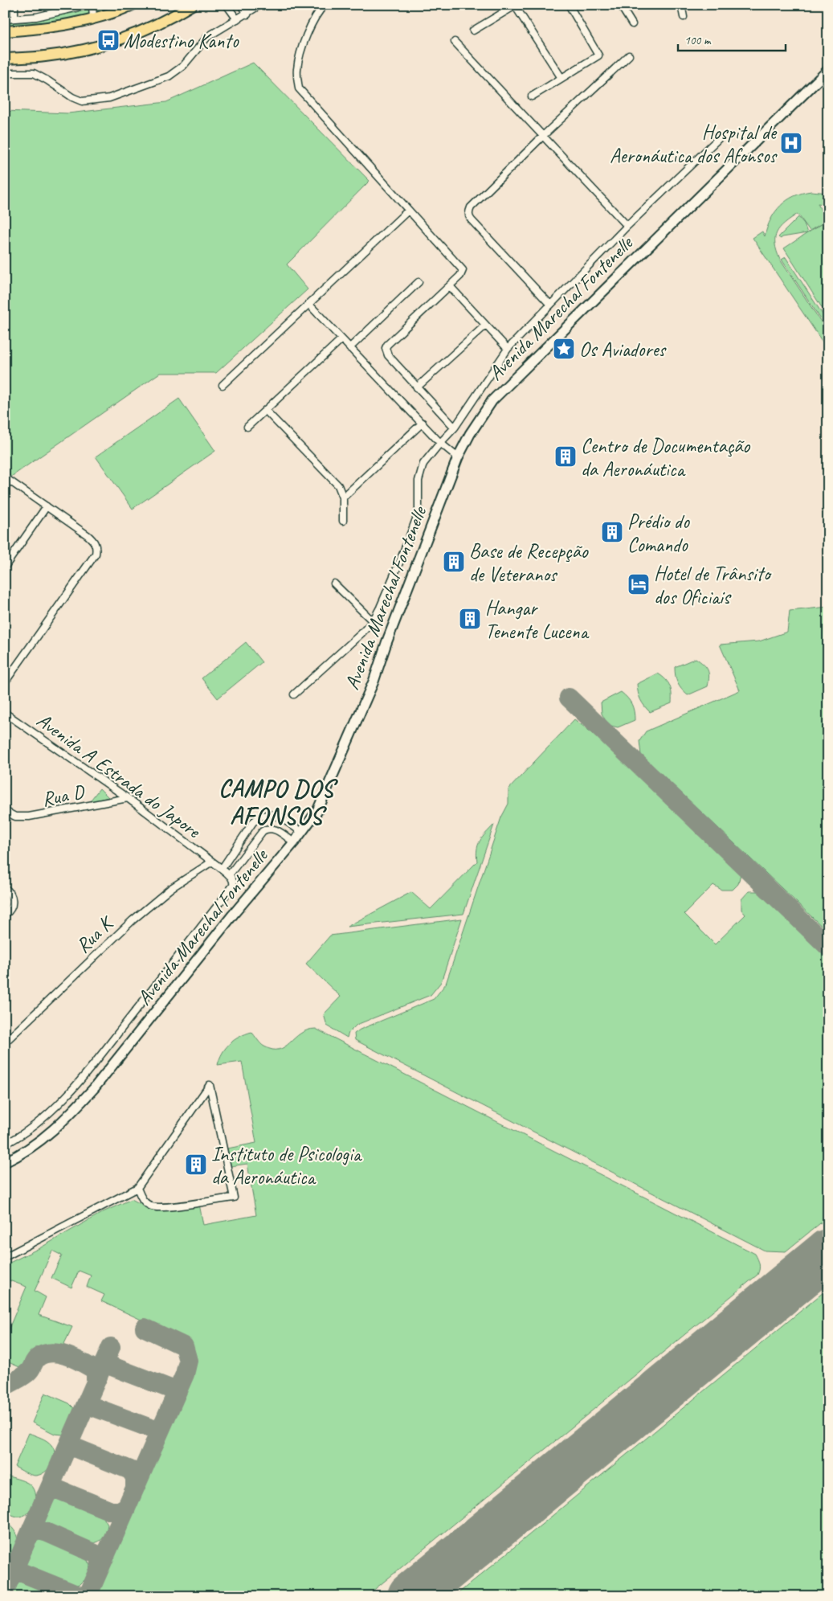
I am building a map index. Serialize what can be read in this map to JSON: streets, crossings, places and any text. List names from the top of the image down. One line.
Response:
{"streets":{"main road":["Avenida Marechal Fontenelle"],"street":["Avenida A Estrada do Japore","Rua D","Rua K"]},"crossings":[["Avenida A Estrada do Japore","Rua D"],["Avenida A Estrada do Japore","Rua K"]],"districts":["CAMPO DOS AFONSOS"],"places":{"bus stop":["Modestino Kanto"],"hospital":["Hospital de Aeronáutica dos Afonsos"],"place":["Os Aviadores"],"building":["Centro de Documentação da Aeronáutica","Prédio do Comando","Base de Recepção de Veteranos","Hangar Tenente Lucena","Instituto de Psicologia da Aeronáutica"],"hotel":["Hotel de Trânsito dos Oficiais"]},"scale_bar":"100 m"}
